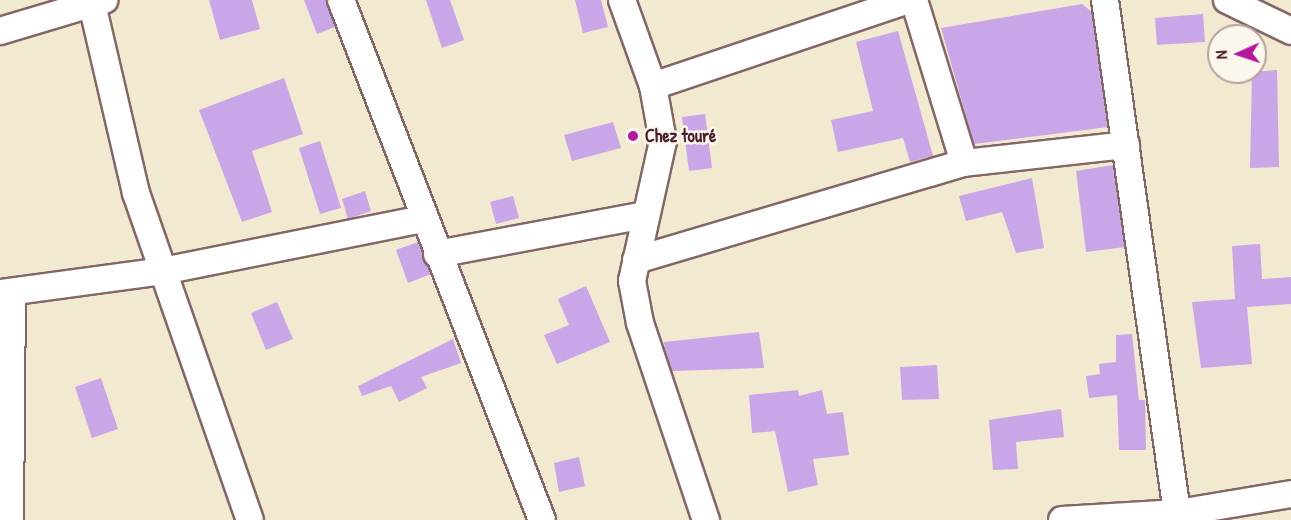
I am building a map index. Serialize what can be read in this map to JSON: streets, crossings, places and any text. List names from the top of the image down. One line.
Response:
{"places":["Chez touré"],"north":"left"}
